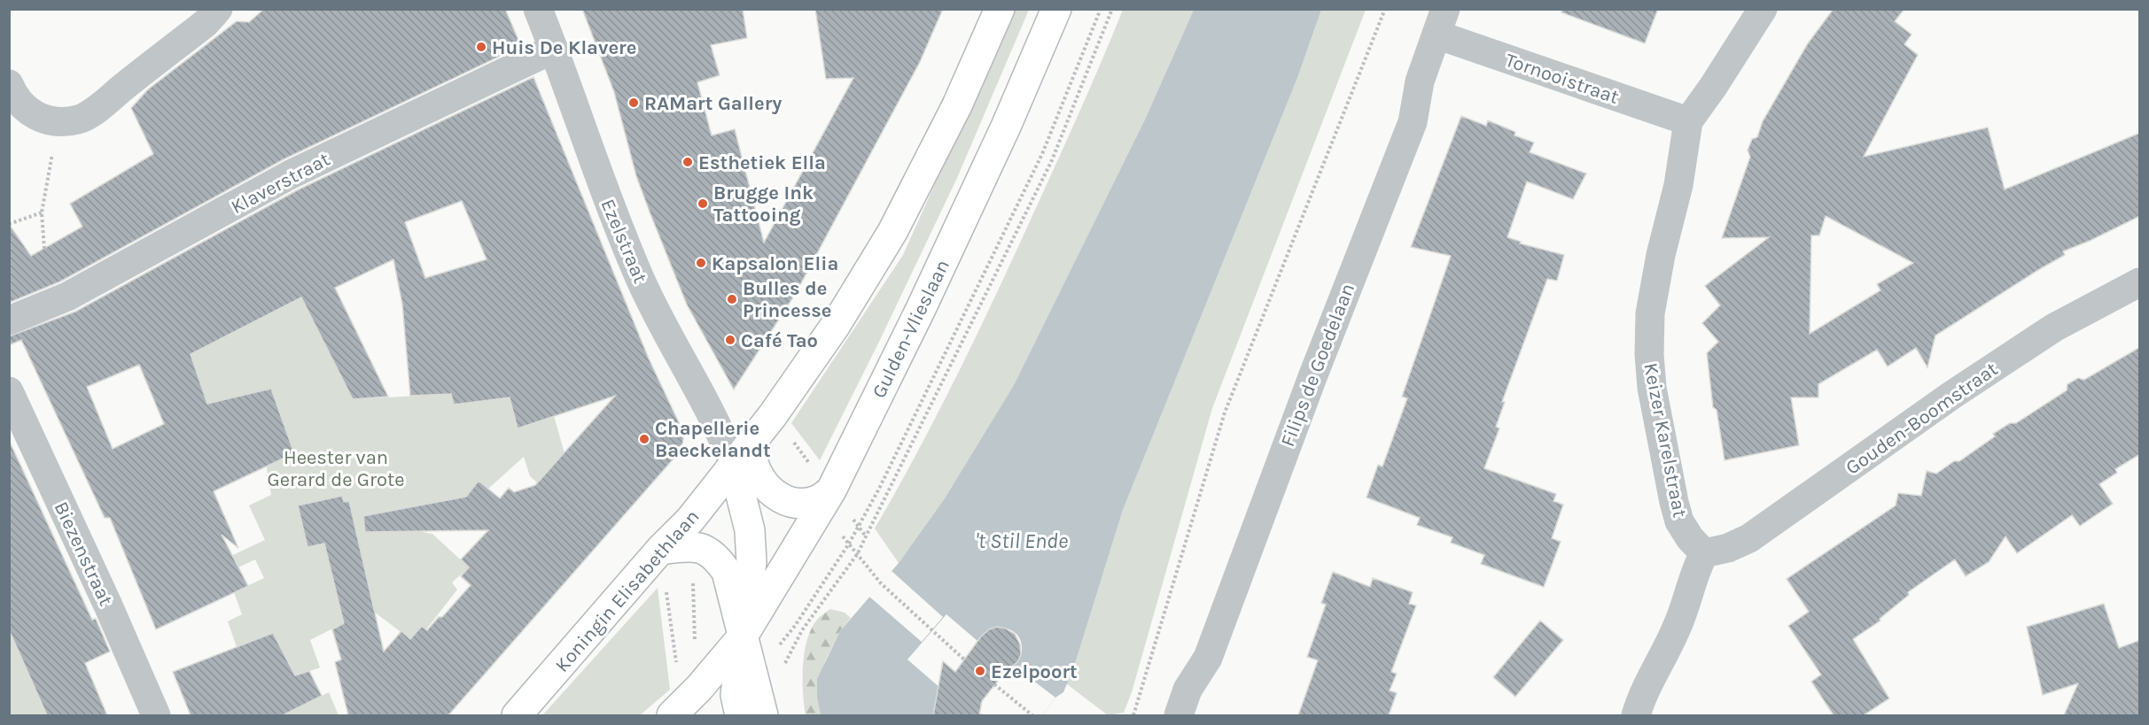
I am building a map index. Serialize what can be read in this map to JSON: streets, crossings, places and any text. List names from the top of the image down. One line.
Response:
{"streets":{"main road":["Gulden-Vlieslaan","Koningin Elisabethlaan"],"street":["Tornooistraat","Klaverstraat","Ezelstraat","Filips de Goedelaan","Gouden-Boomstraat","Keizer Karelstraat","Biezenstraat"]},"crossings":[["Tornooistraat","Filips de Goedelaan"],["Tornooistraat","Keizer Karelstraat"],["Klaverstraat","Ezelstraat"],["Ezelstraat","Koningin Elisabethlaan"],["Gouden-Boomstraat","Keizer Karelstraat"]],"water":["'t Stil Ende"],"parks":["Heester van Gerard de Grote"],"places":["Huis De Klavere","RAMart Gallery","Esthetiek Ella","Brugge Ink Tattooing","Kapsalon Elia","Bulles de Princesse","Café Tao","Chapellerie Baeckelandt","Ezelpoort"]}
